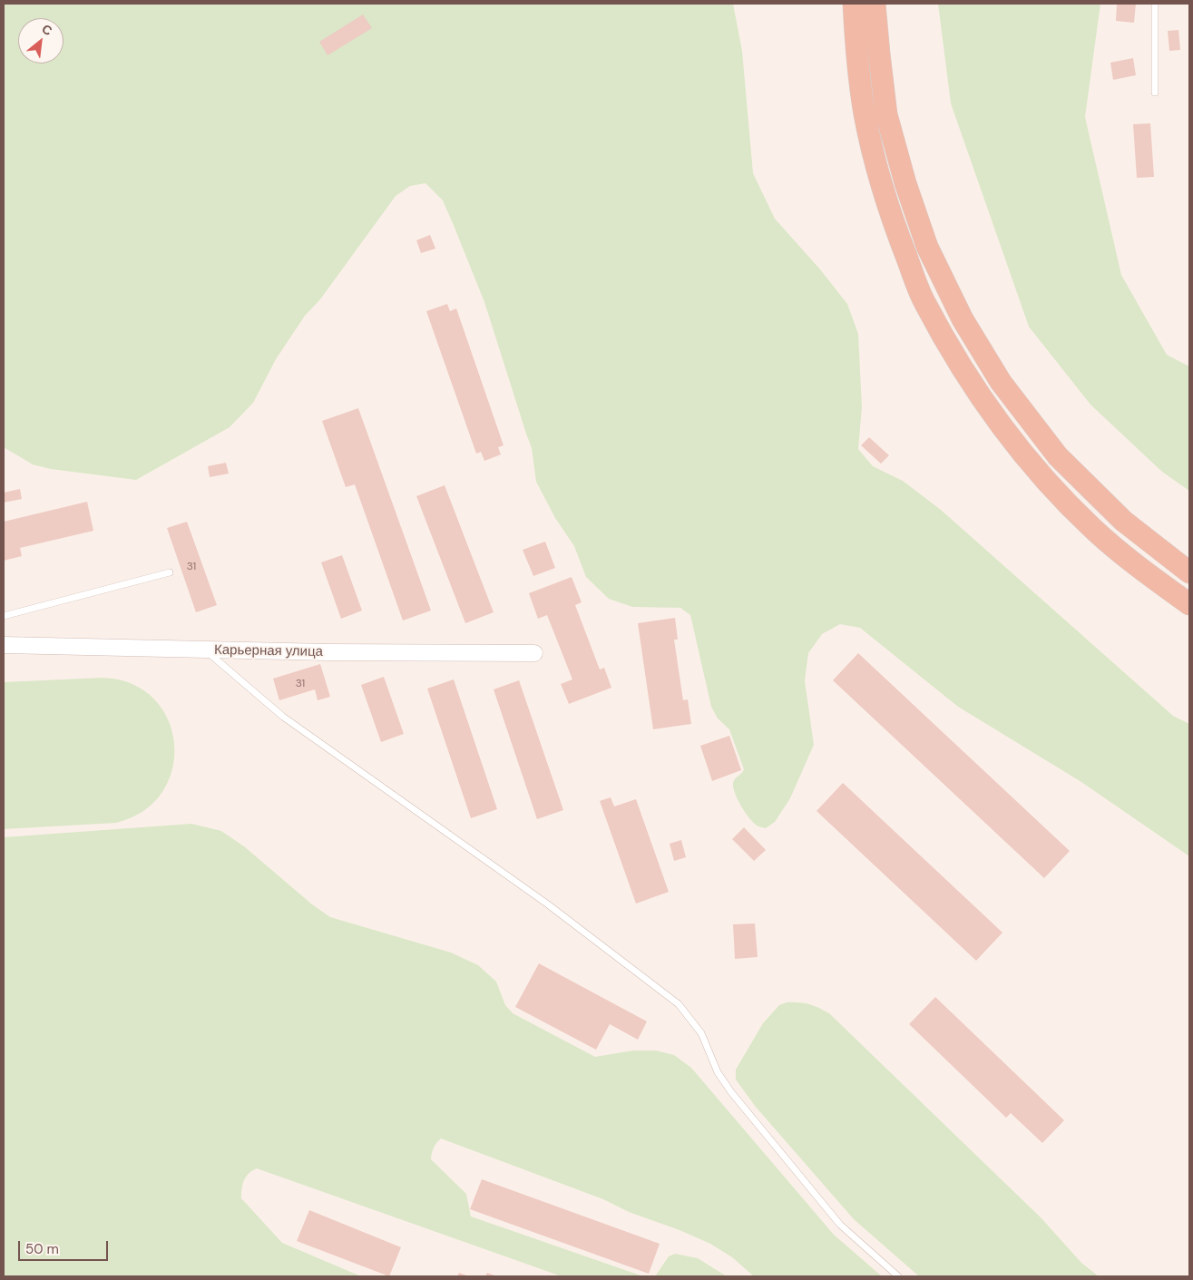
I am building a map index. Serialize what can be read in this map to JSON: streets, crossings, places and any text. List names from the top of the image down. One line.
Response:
{"streets":{"street":["Карьерная улица"]},"house_numbers":["31","31"],"scale_bar":"50 m","north":"top right"}
